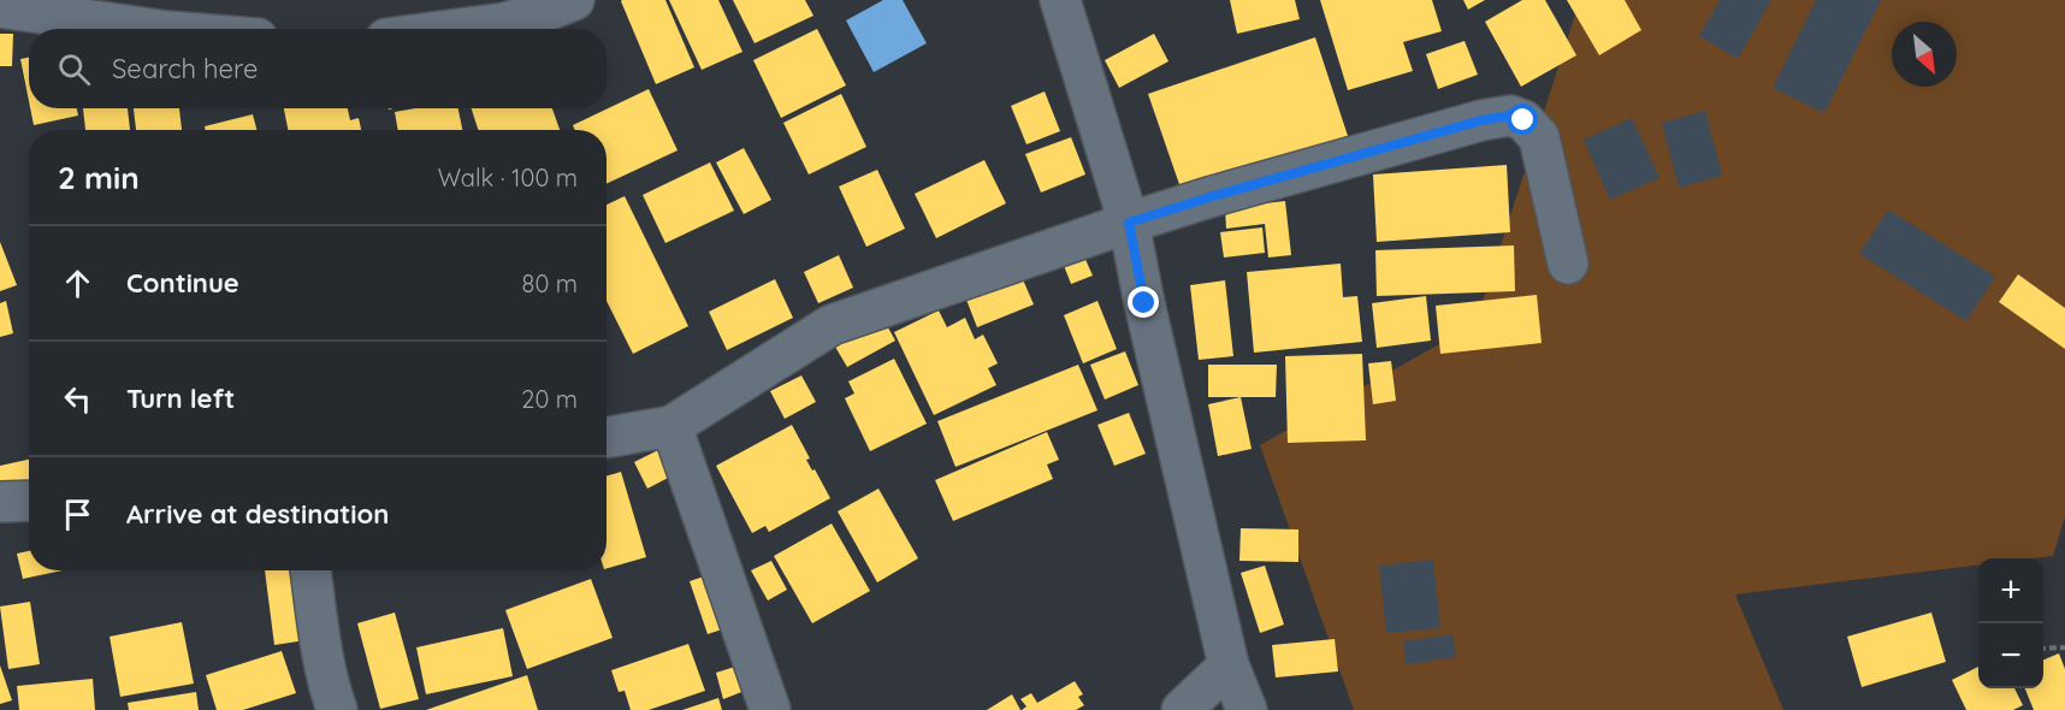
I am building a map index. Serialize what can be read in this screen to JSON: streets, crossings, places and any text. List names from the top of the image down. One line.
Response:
{"north":"bottom right","page":{"search":"Search here","heading":["2 min","Walk · 100 m"],"list":[["Continue","80 m"],["Turn left","20 m"],"Arrive at destination"],"map_buttons":["+","−"]}}
